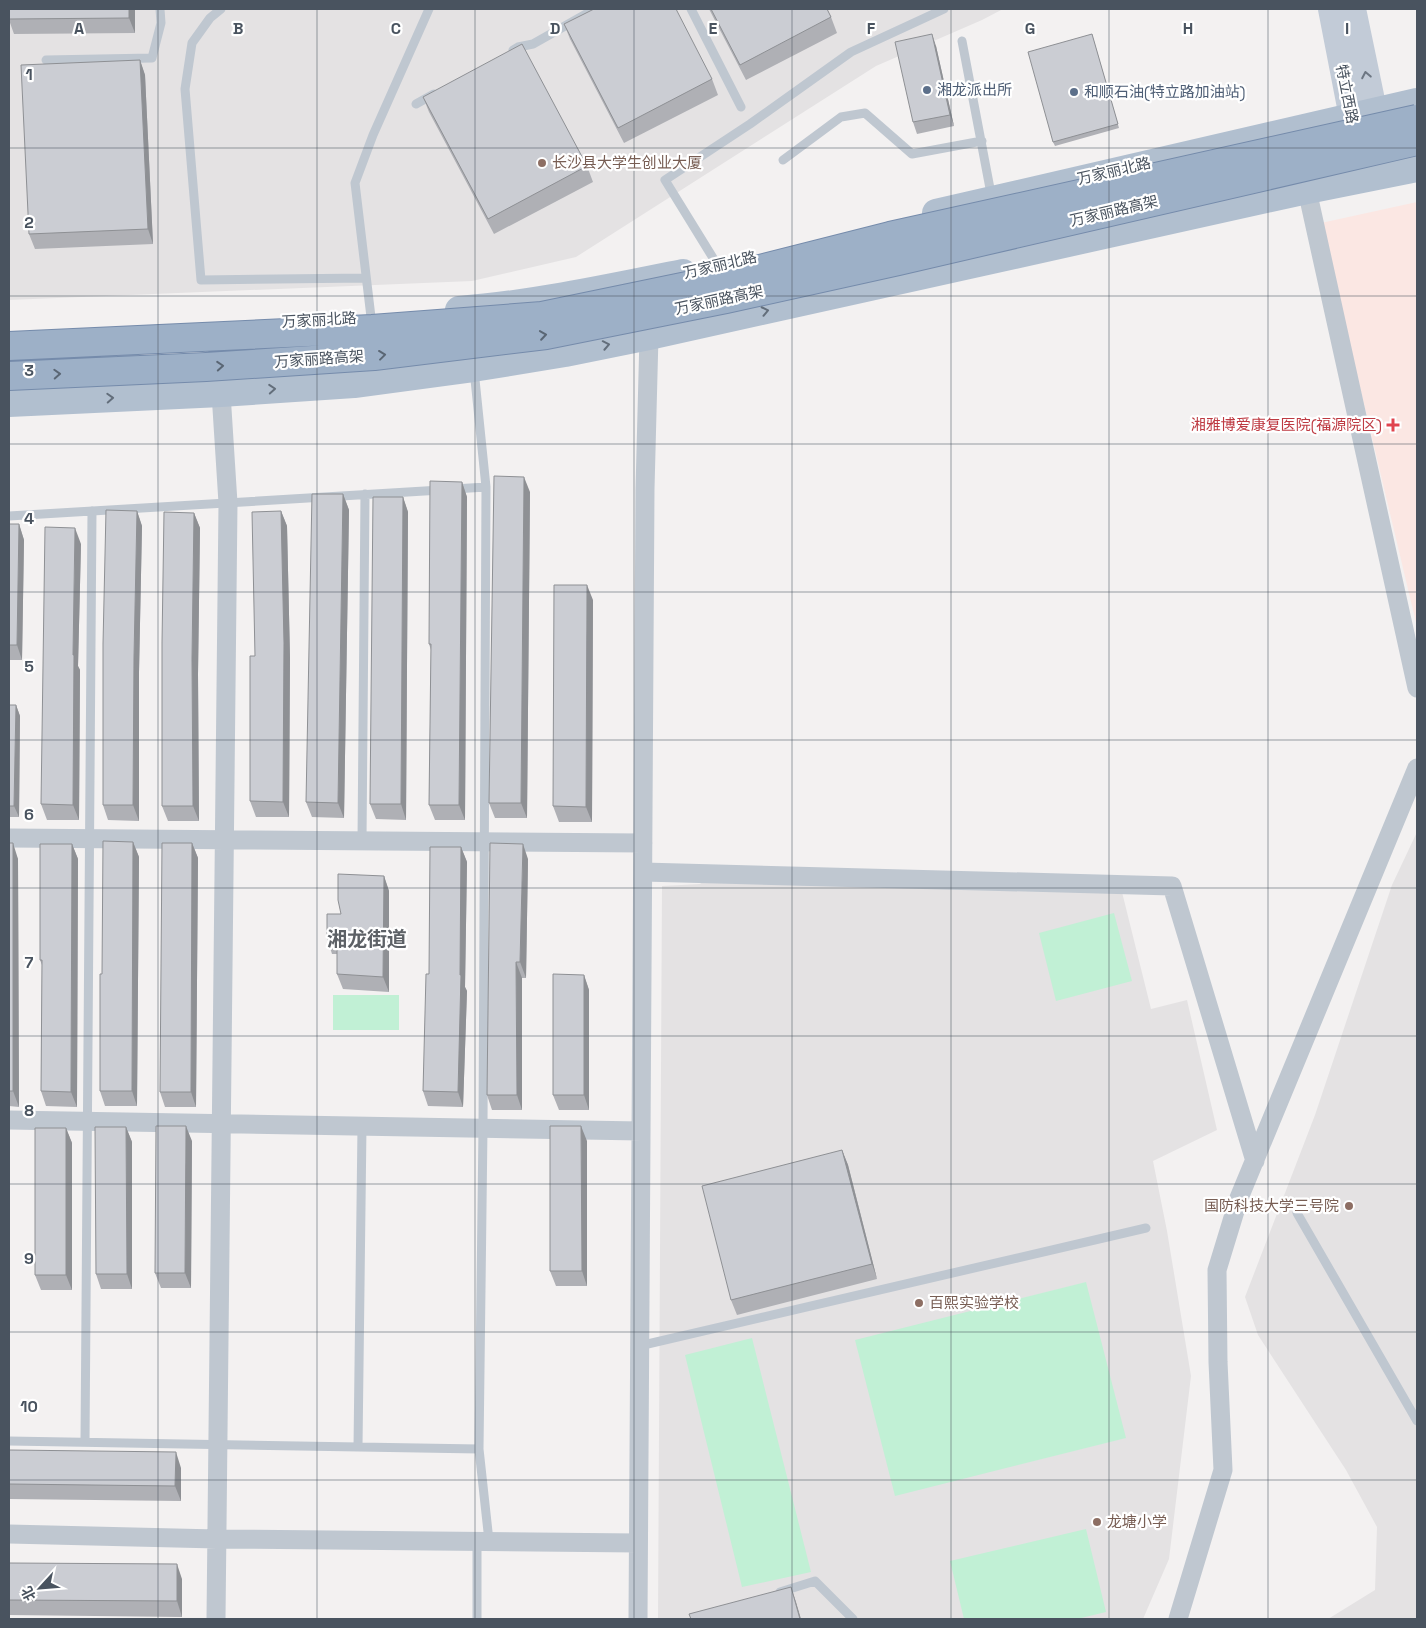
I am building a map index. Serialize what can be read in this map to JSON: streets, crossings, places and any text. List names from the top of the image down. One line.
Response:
{"streets":{"highway":["万家丽路高架"],"main road":["特立西路","万家丽北路"]},"crossings":[["特立西路","万家丽北路"]],"districts":["湘龙街道"],"places":{"other":["湘龙派出所","和顺石油(特立路加油站)","长沙县大学生创业大厦","国防科技大学三号院","百熙实验学校","龙塘小学"],"health":["湘雅博爱康复医院(福源院区)"]},"north":"bottom left","grid":{"columns":["A","B","C","D","E","F","G","H","I"],"rows":["1","2","3","4","5","6","7","8","9","10"]}}
